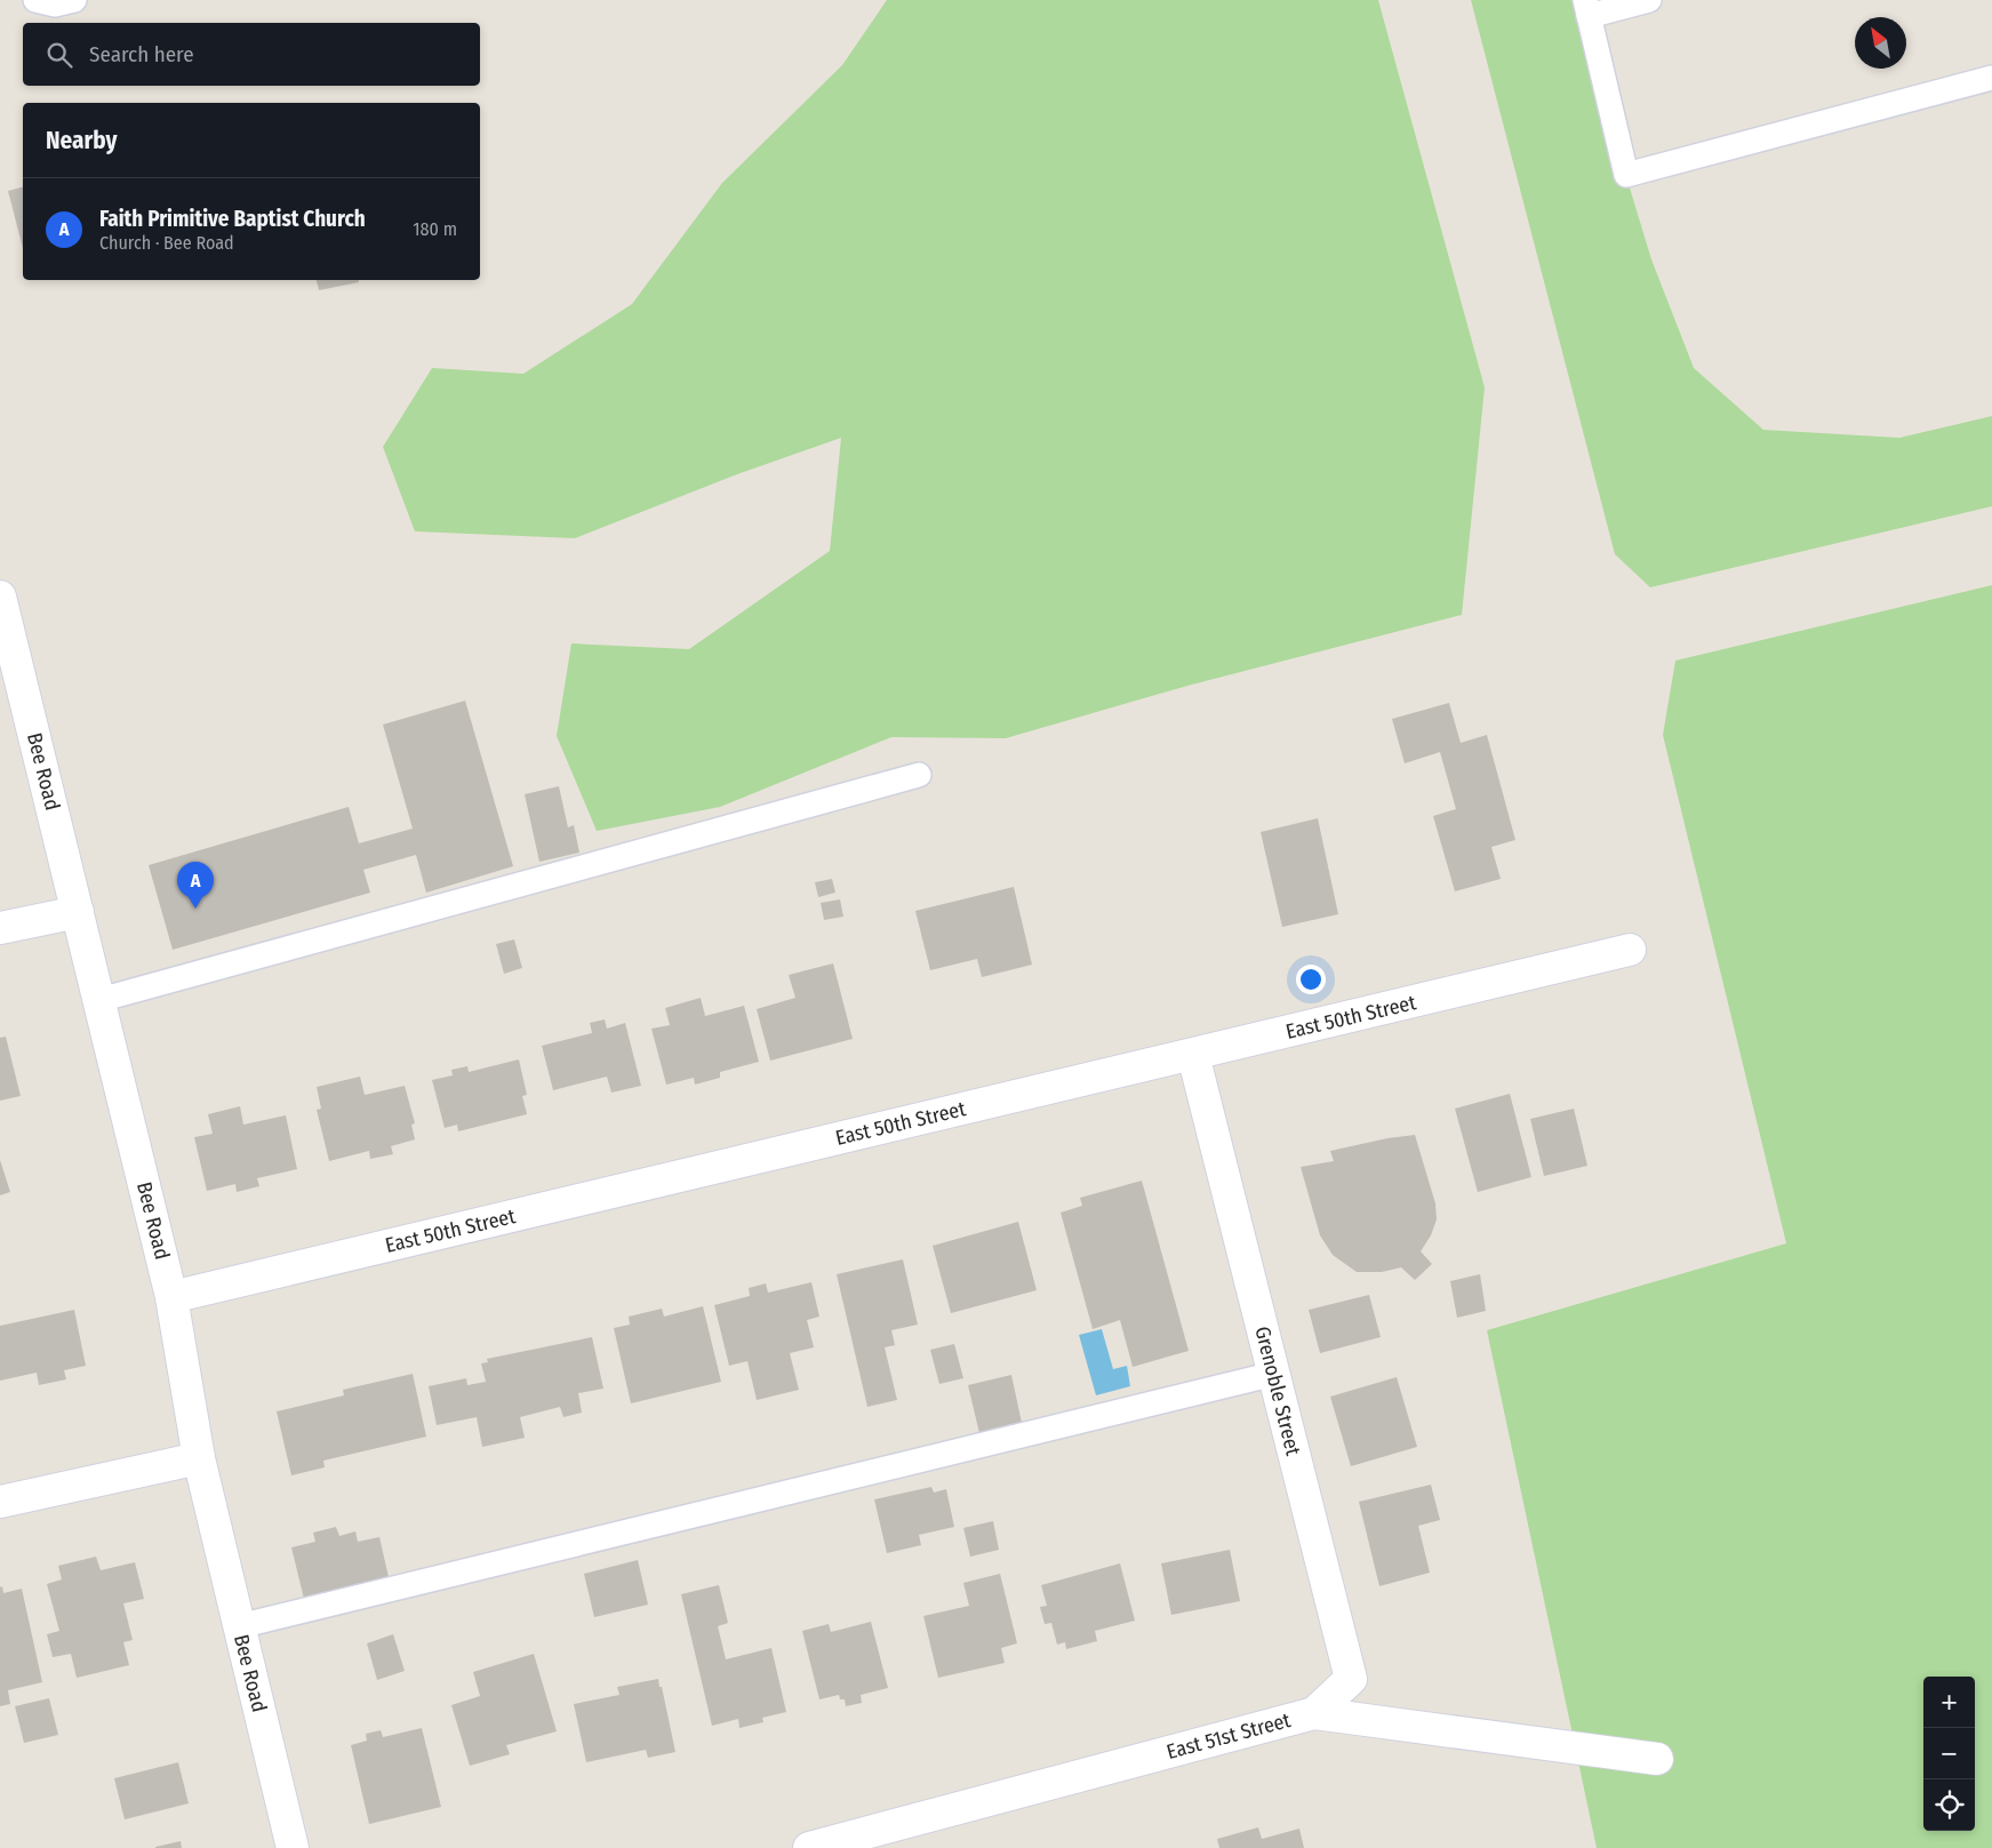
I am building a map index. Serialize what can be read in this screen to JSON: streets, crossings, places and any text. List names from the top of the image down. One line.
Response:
{"streets":{"street":["Bee Road","East 50th Street","Grenoble Street","East 51st Street"]},"crossings":[["Bee Road","East 50th Street"],["East 50th Street","Grenoble Street"],["Grenoble Street","East 51st Street"]],"north":"top left","page":{"search":"Search here","heading":"Nearby","list":[{"mark":"A","name":"Faith Primitive Baptist Church","note":"Church · Bee Road","value":"180 m"}],"pins":"A","map_buttons":["+","−"]}}
